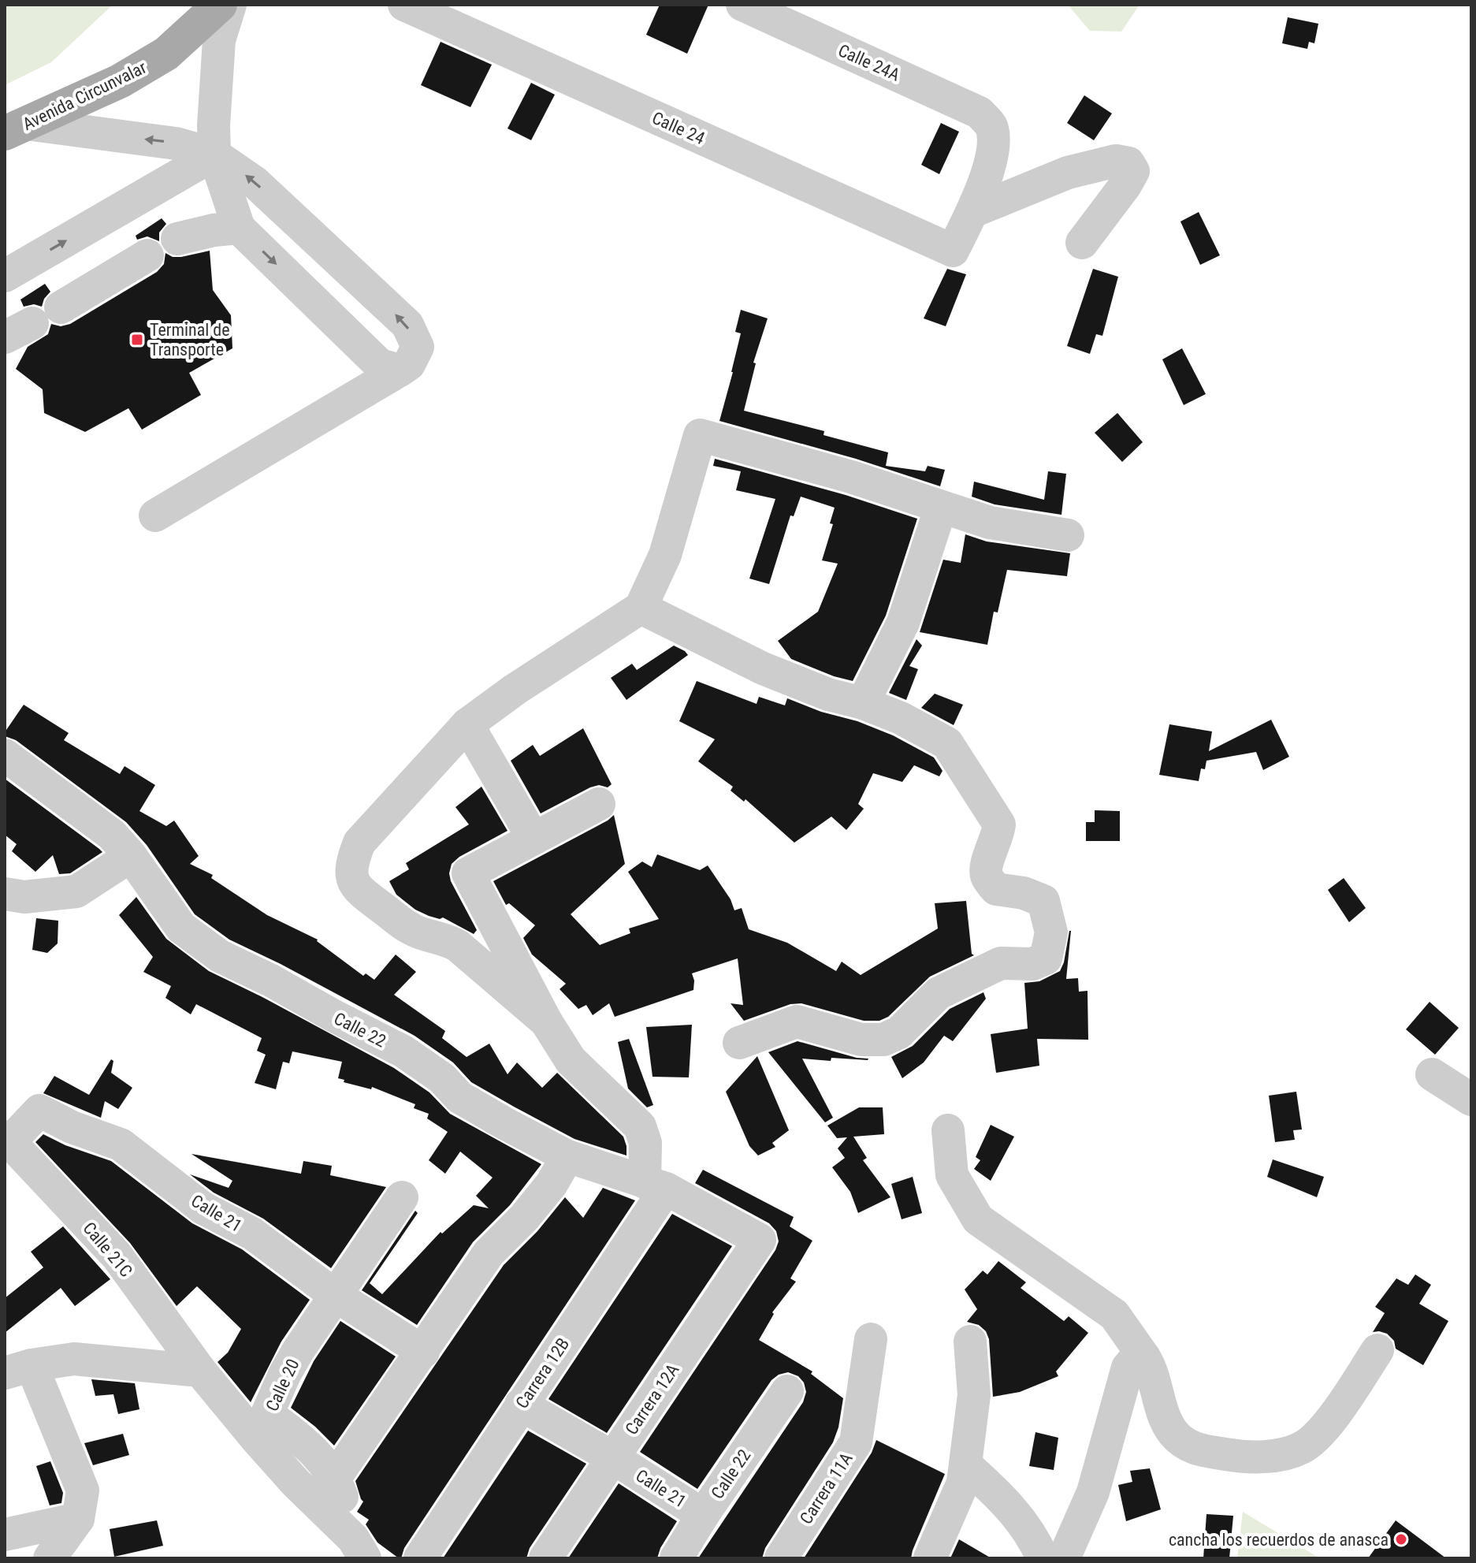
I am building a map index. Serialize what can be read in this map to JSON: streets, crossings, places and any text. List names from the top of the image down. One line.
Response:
{"streets":{"main road":["Avenida Circunvalar"],"street":["Calle 24A","Calle 24","Calle 22","Calle 21","Calle 21C","Carrera 12B","Calle 20","Carrera 12A","Carrera 11A"]},"crossings":[["Calle 24A","Calle 24"],["Calle 22","Calle 21"],["Calle 22","Carrera 12B"],["Calle 22","Carrera 12A"],["Calle 21","Calle 21C"],["Calle 21","Carrera 12B"],["Calle 21","Calle 20"],["Calle 21","Carrera 12A"],["Calle 21C","Calle 20"]],"places":{"transit":["Terminal de Transporte"],"other":["cancha los recuerdos de anasca"]}}
